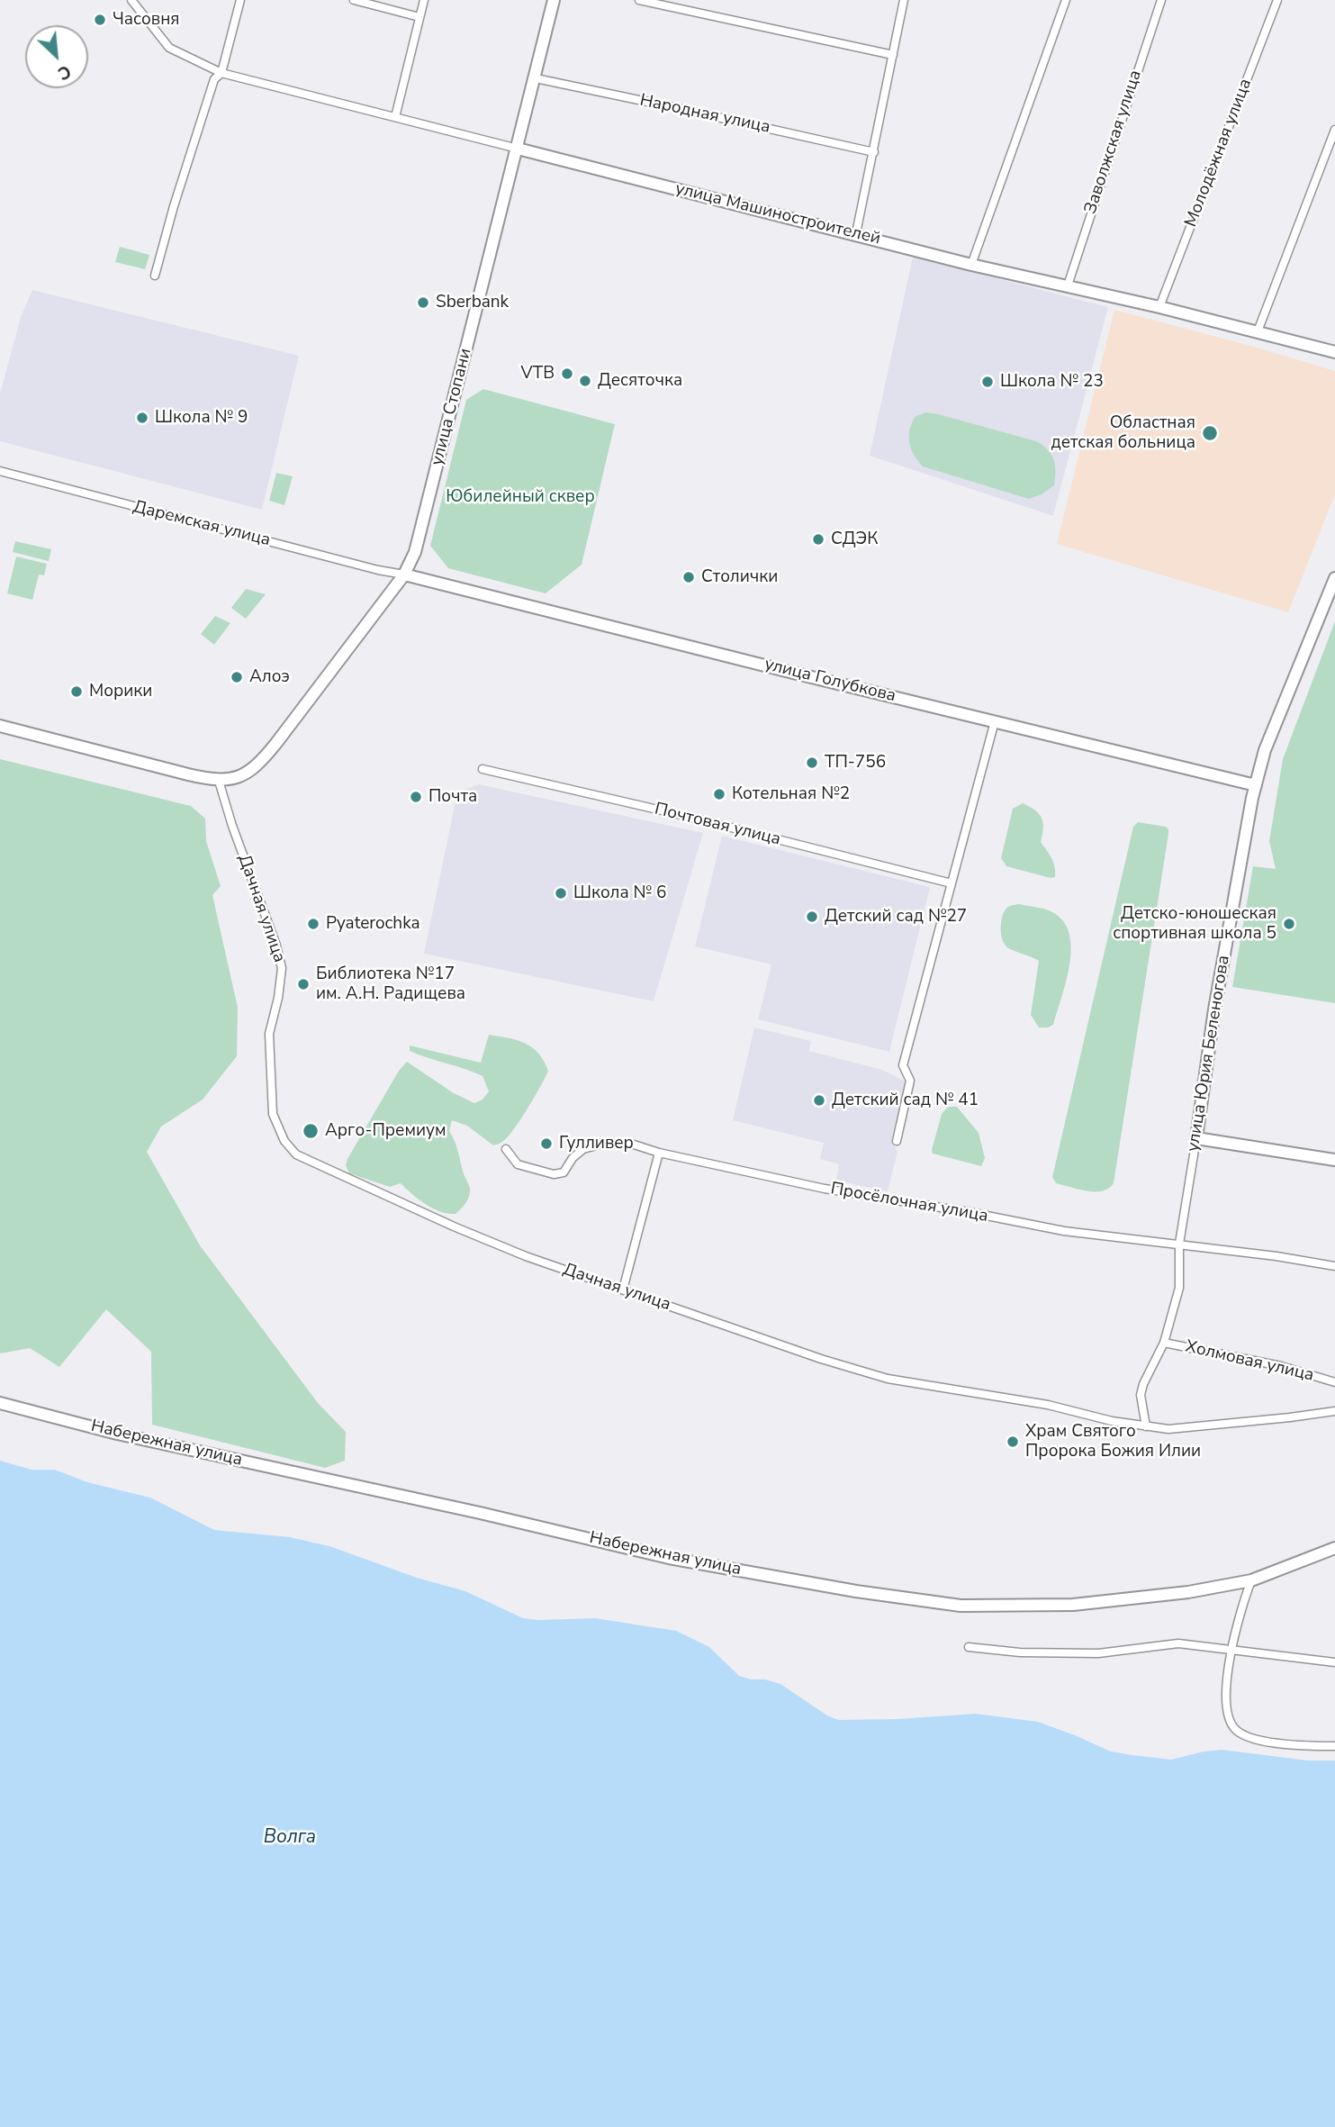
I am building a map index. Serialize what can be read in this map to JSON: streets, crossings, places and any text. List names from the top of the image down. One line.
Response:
{"streets":{"street":["Народная улица","Заволжская улица","Молодёжная улица","улица Машиностроителей","улица Стопани","Даремская улица","улица Голубкова","Почтовая улица","Дачная улица","улица Юрия Беленогова","Просёлочная улица","Холмовая улица","Набережная улица"]},"crossings":[["Народная улица","улица Стопани"],["Заволжская улица","улица Машиностроителей"],["Молодёжная улица","улица Машиностроителей"],["улица Машиностроителей","улица Стопани"],["улица Стопани","Даремская улица"],["улица Стопани","улица Голубкова"],["улица Стопани","Дачная улица"],["Даремская улица","улица Голубкова"],["улица Голубкова","улица Юрия Беленогова"],["Дачная улица","улица Юрия Беленогова"],["улица Юрия Беленогова","Просёлочная улица"],["улица Юрия Беленогова","Холмовая улица"]],"water":["Волга"],"parks":["Юбилейный сквер"],"places":["Часовня","Sberbank","VTB","Десяточка","Школа № 23","Школа № 9","Областная детская больница","СДЭК","Столички","Алоэ","Морики","ТП-756","Котельная №2","Почта","Школа № 6","Детский сад №27","Pyaterochka","Детско-юношеская спортивная школа 5","Библиотека №17 им. А.Н. Радищева","Детский сад № 41","Арго-Премиум","Гулливер","Храм Святого Пророка Божия Илии"],"north":"bottom right"}
